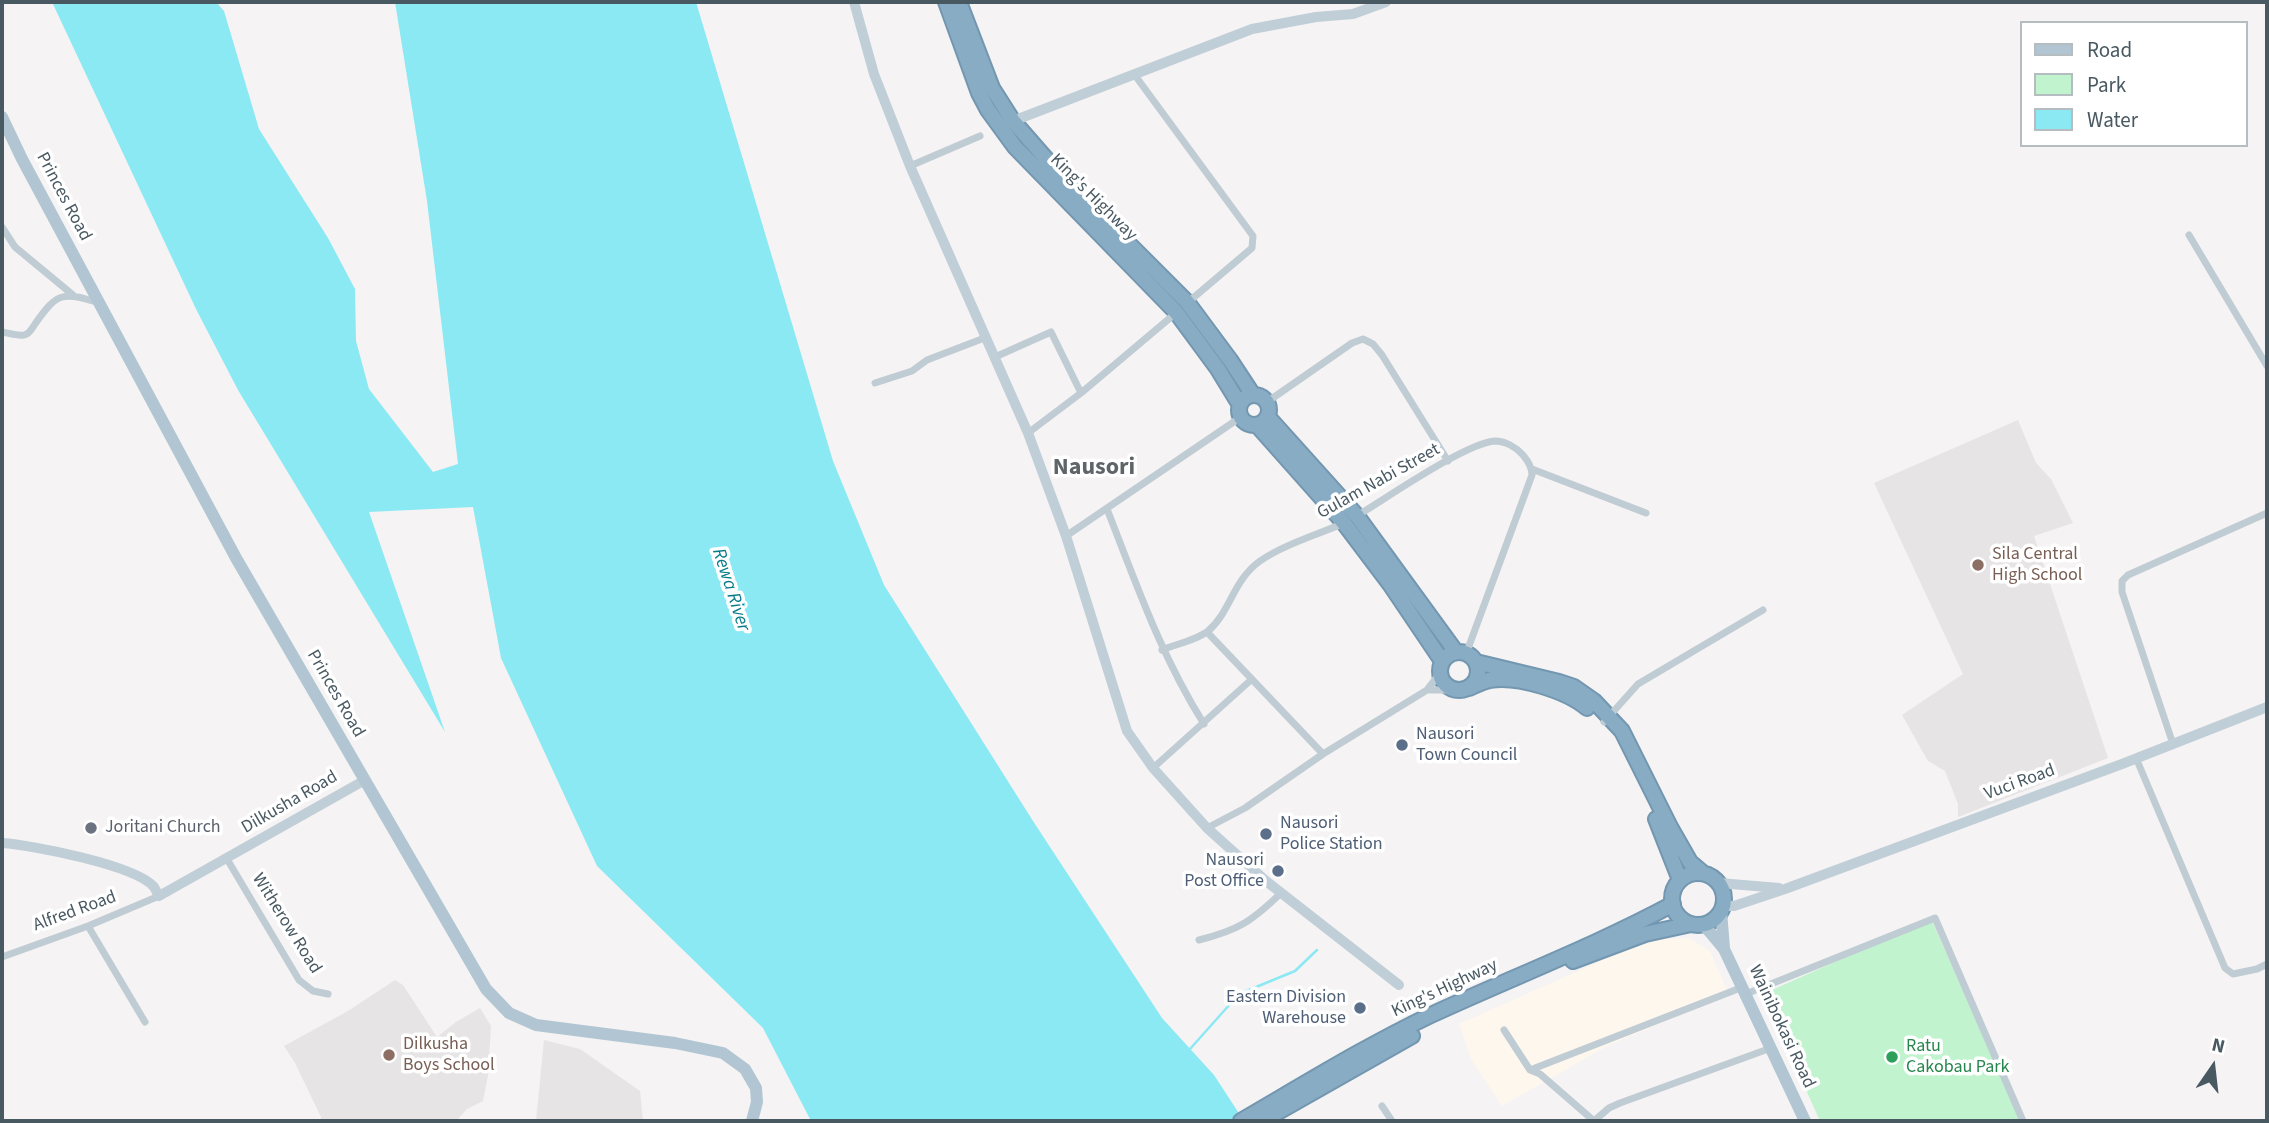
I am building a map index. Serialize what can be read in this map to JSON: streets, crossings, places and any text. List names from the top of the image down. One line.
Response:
{"streets":{"highway":["King's Highway"],"main road":["Princes Road","Wainibokasi Road"],"street":["Gulam Nabi Street","Vuci Road","Dilkusha Road","Alfred Road","Witherow Road"]},"crossings":[["Princes Road","Dilkusha Road"],["King's Highway","Vuci Road"],["King's Highway","Wainibokasi Road"],["Vuci Road","Wainibokasi Road"],["Dilkusha Road","Alfred Road"],["Dilkusha Road","Witherow Road"]],"districts":["Nausori"],"water":["Rewa River"],"places":["Sila Central High School","Nausori Town Council","Joritani Church","Nausori Police Station","Nausori Post Office","Eastern Division Warehouse","Dilkusha Boys School","Ratu Cakobau Park"],"legend":["Road","Park","Water"],"north":"top"}
